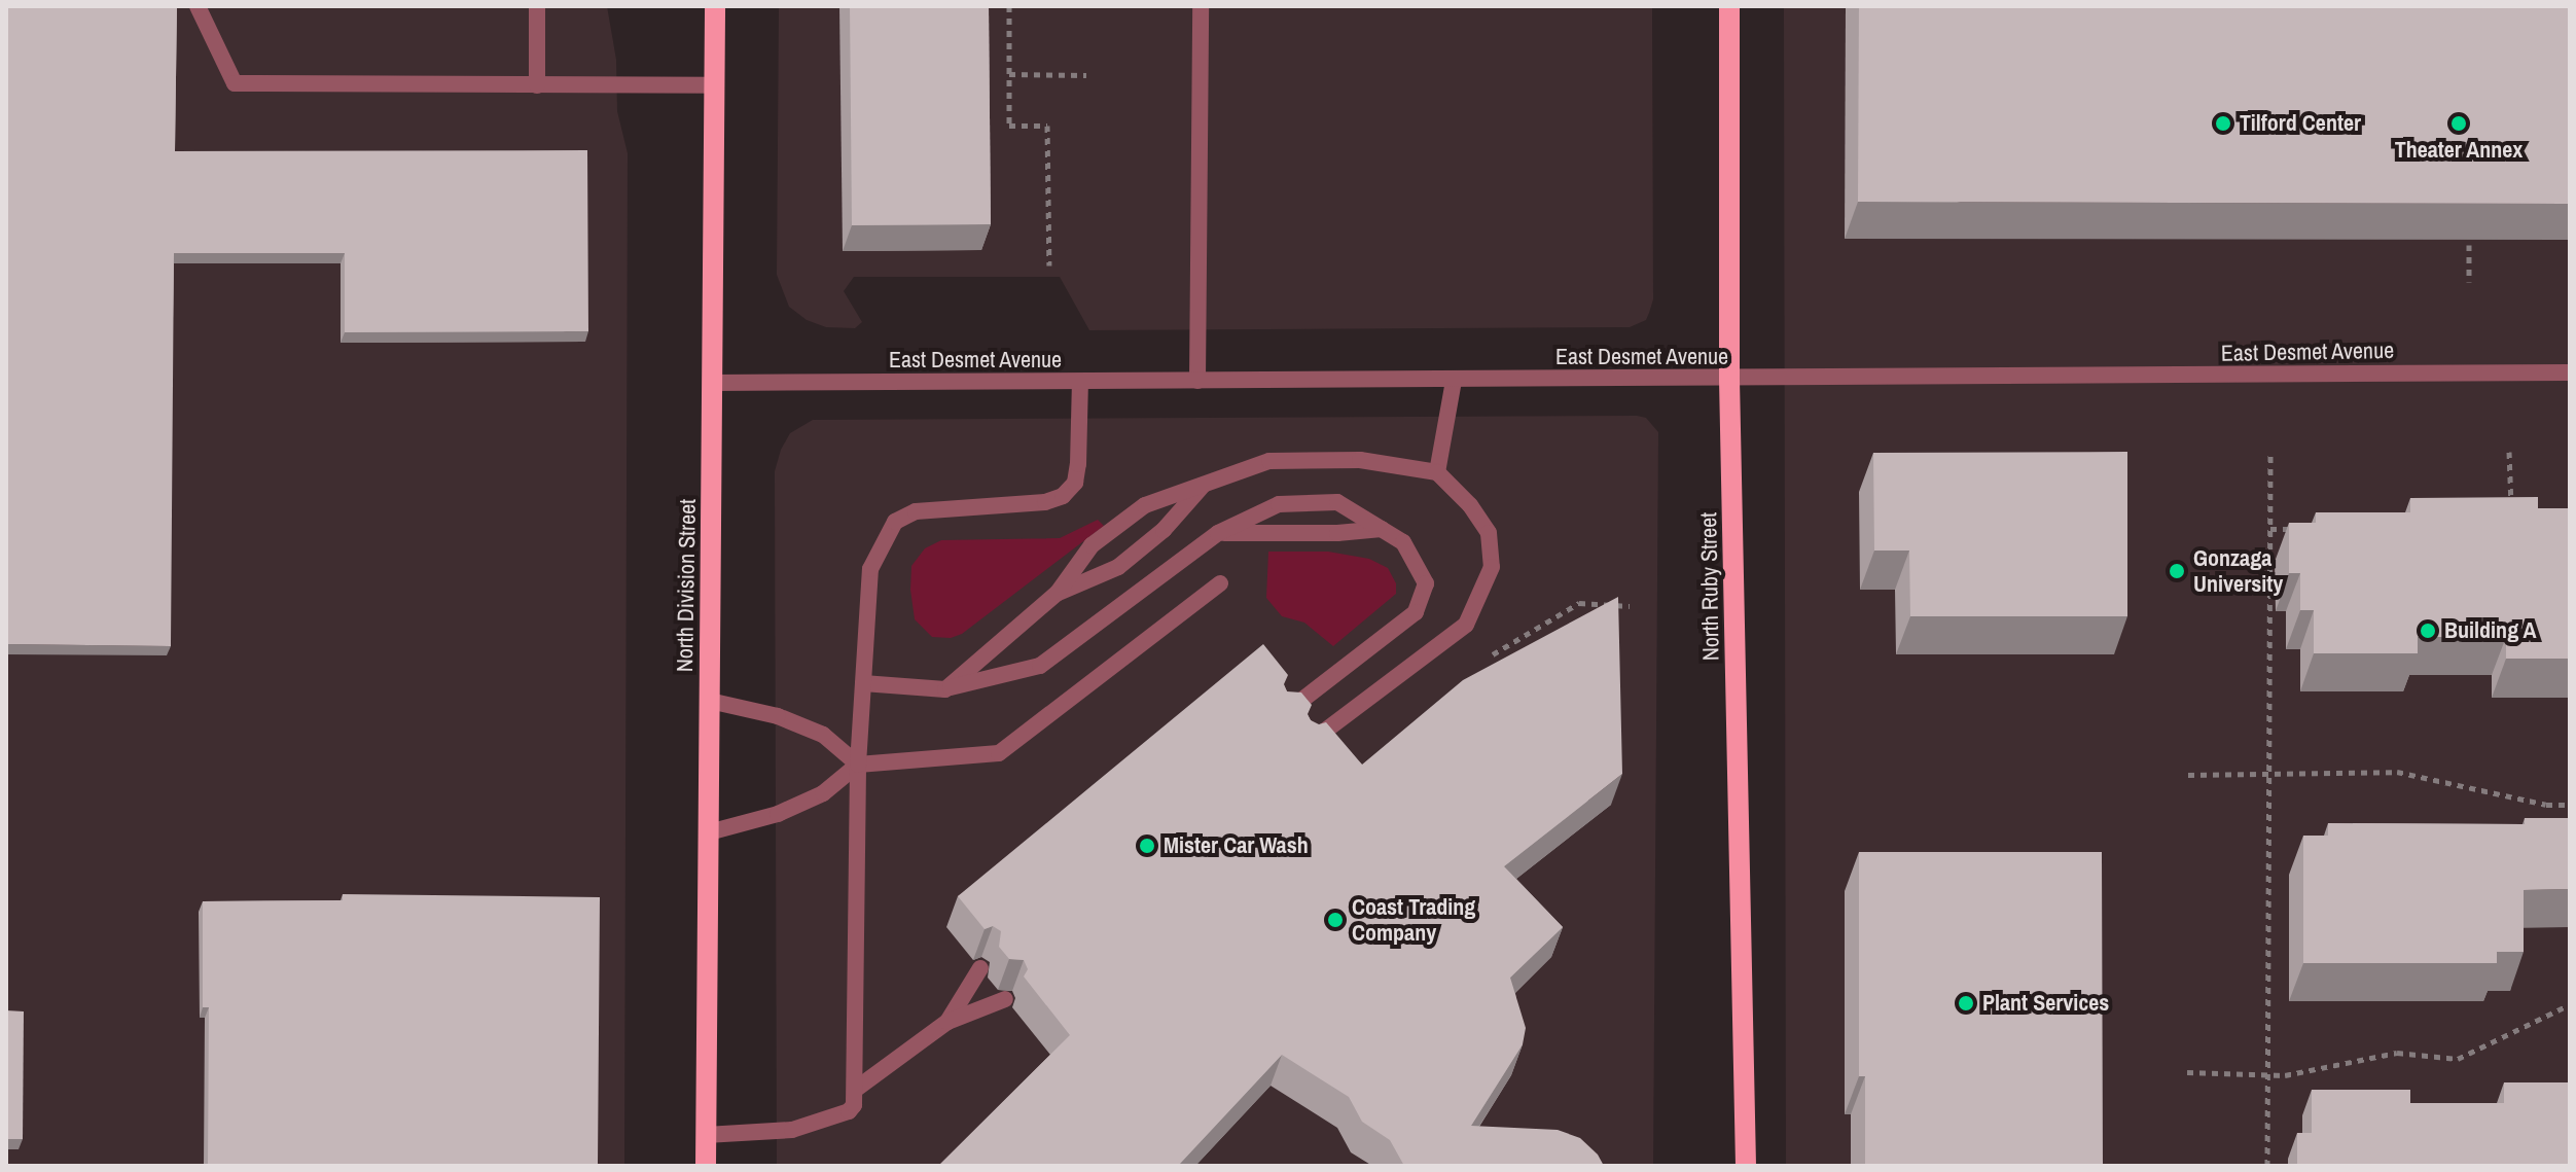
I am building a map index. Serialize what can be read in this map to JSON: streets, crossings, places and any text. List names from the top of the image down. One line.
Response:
{"streets":{"main road":["North Division Street","North Ruby Street"],"street":["East Desmet Avenue"]},"crossings":[["East Desmet Avenue","North Division Street"],["East Desmet Avenue","North Ruby Street"]],"places":["Tilford Center","Theater Annex","Gonzaga University","Building A","Mister Car Wash","Coast Trading Company","Plant Services"]}
